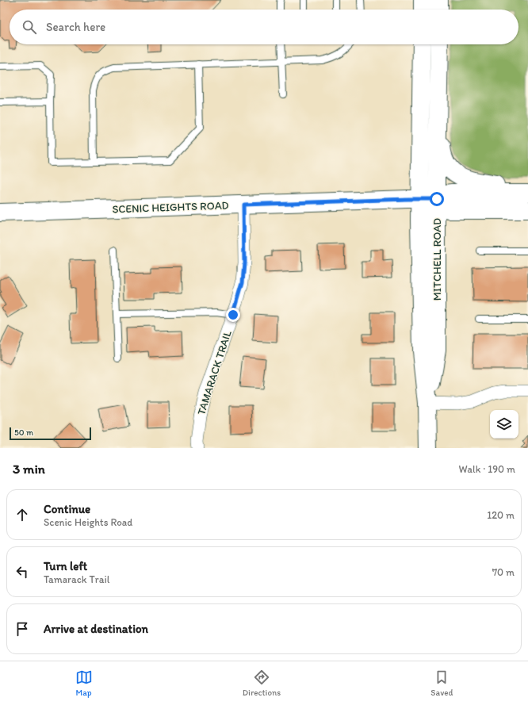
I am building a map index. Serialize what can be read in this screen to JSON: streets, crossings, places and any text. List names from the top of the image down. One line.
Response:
{"streets":{"main road":["SCENIC HEIGHTS ROAD","MITCHELL ROAD"],"street":["TAMARACK TRAIL"]},"crossings":[["SCENIC HEIGHTS ROAD","MITCHELL ROAD"],["SCENIC HEIGHTS ROAD","TAMARACK TRAIL"]],"scale_bar":"50 m","page":{"search":"Search here","scale":"50 m","heading":["3 min","Walk · 190 m"],"list":[["Continue","Scenic Heights Road","120 m"],["Turn left","Tamarack Trail","70 m"],"Arrive at destination"],"nav":["Map","Directions","Saved"]}}
